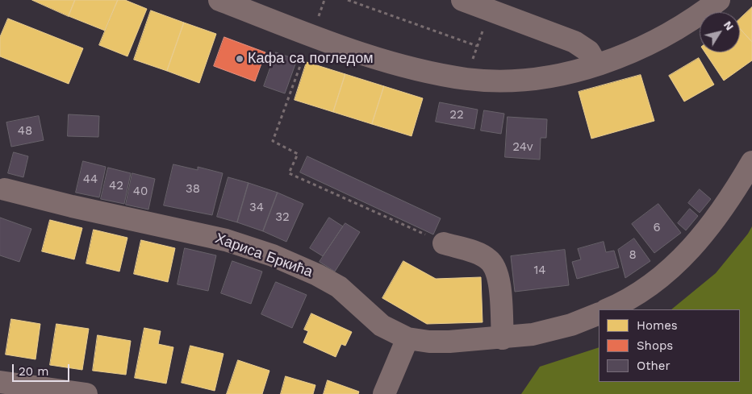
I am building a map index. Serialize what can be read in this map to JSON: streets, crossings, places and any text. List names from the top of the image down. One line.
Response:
{"streets":{"street":["Хариса Бркића"]},"places":["Кафа са погледом"],"house_numbers":["22","48","24v","44","42","38","40","34","32","6","8","14"],"legend":["Homes","Shops","Other"],"scale_bar":"20 m","north":"top right"}
